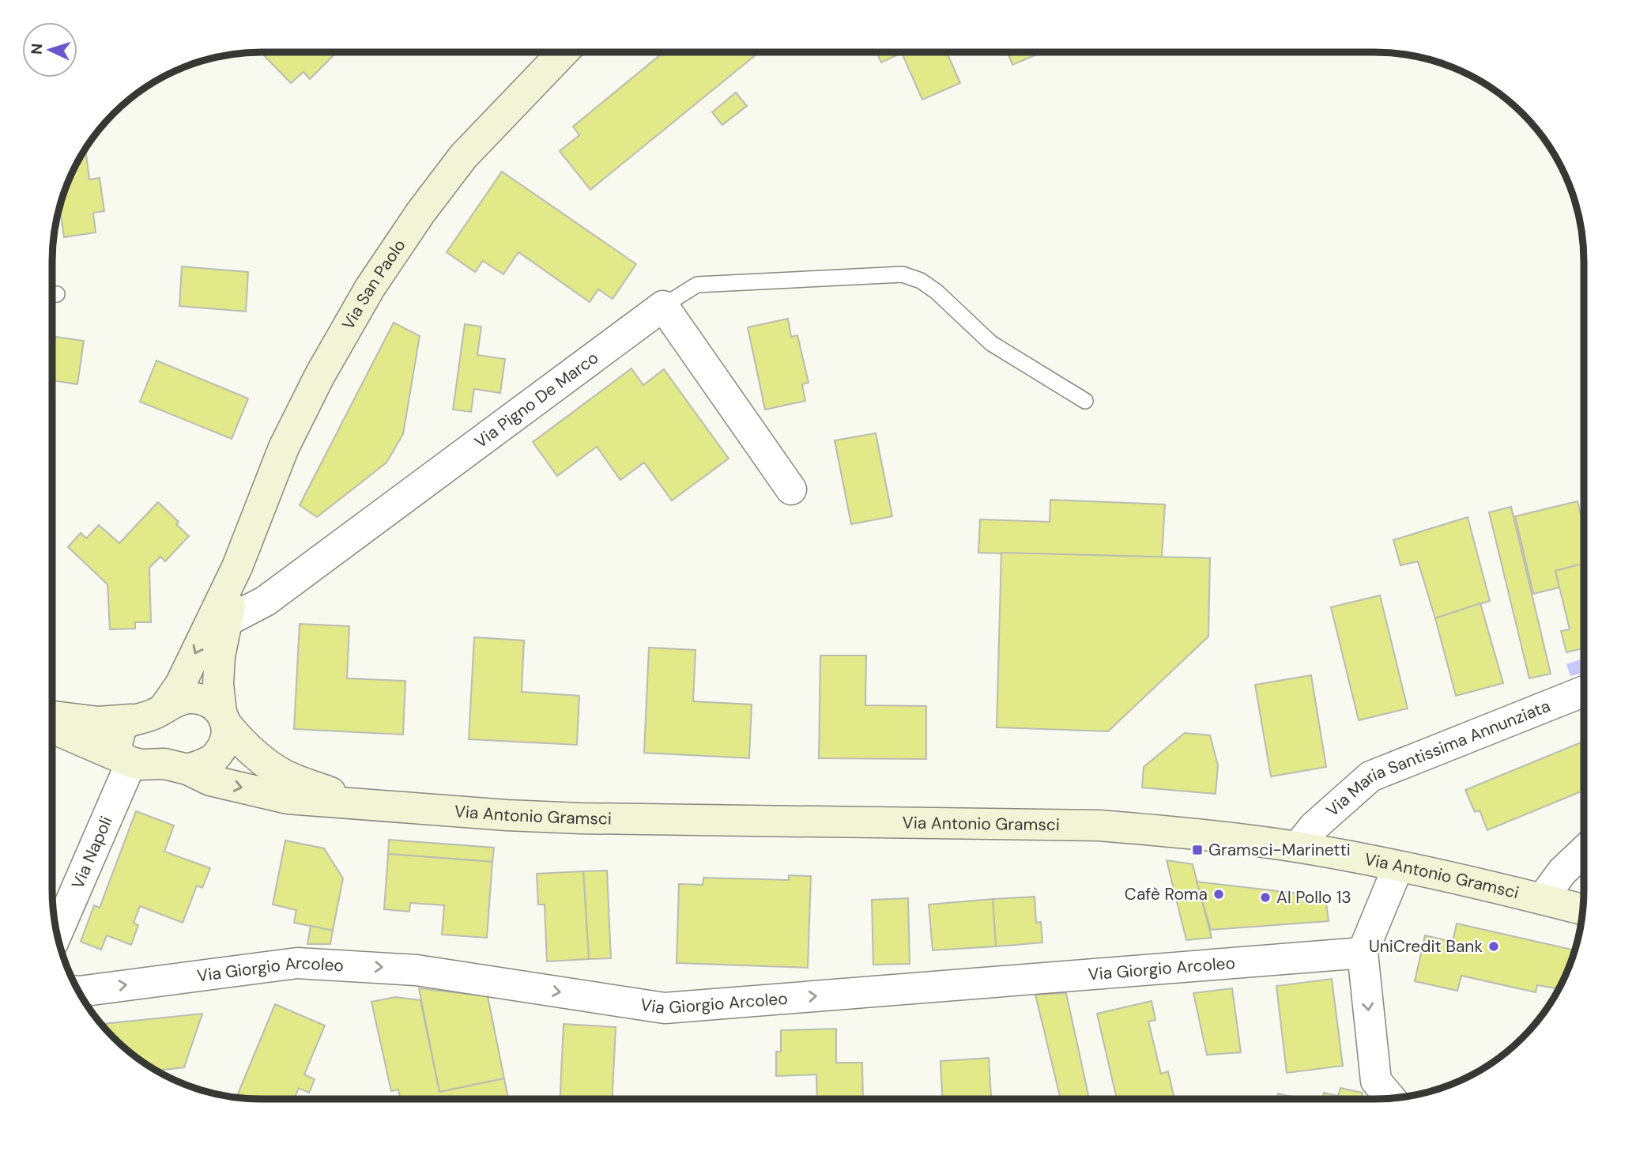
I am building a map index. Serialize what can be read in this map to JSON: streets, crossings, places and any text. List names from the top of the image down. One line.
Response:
{"streets":{"main road":["Via San Paolo","Via Antonio Gramsci"],"street":["Via Pigno De Marco","Via Maria Santissima Annunziata","Via Napoli","Via Giorgio Arcoleo"]},"crossings":[["Via Maria Santissima Annunziata","Via Antonio Gramsci"],["Via Antonio Gramsci","Via Napoli"]],"one_way":["Via Giorgio Arcoleo"],"places":{"transit":["Gramsci-Marinetti"],"other":["Cafè Roma","Al Pollo 13","UniCredit Bank"]},"north":"left"}
